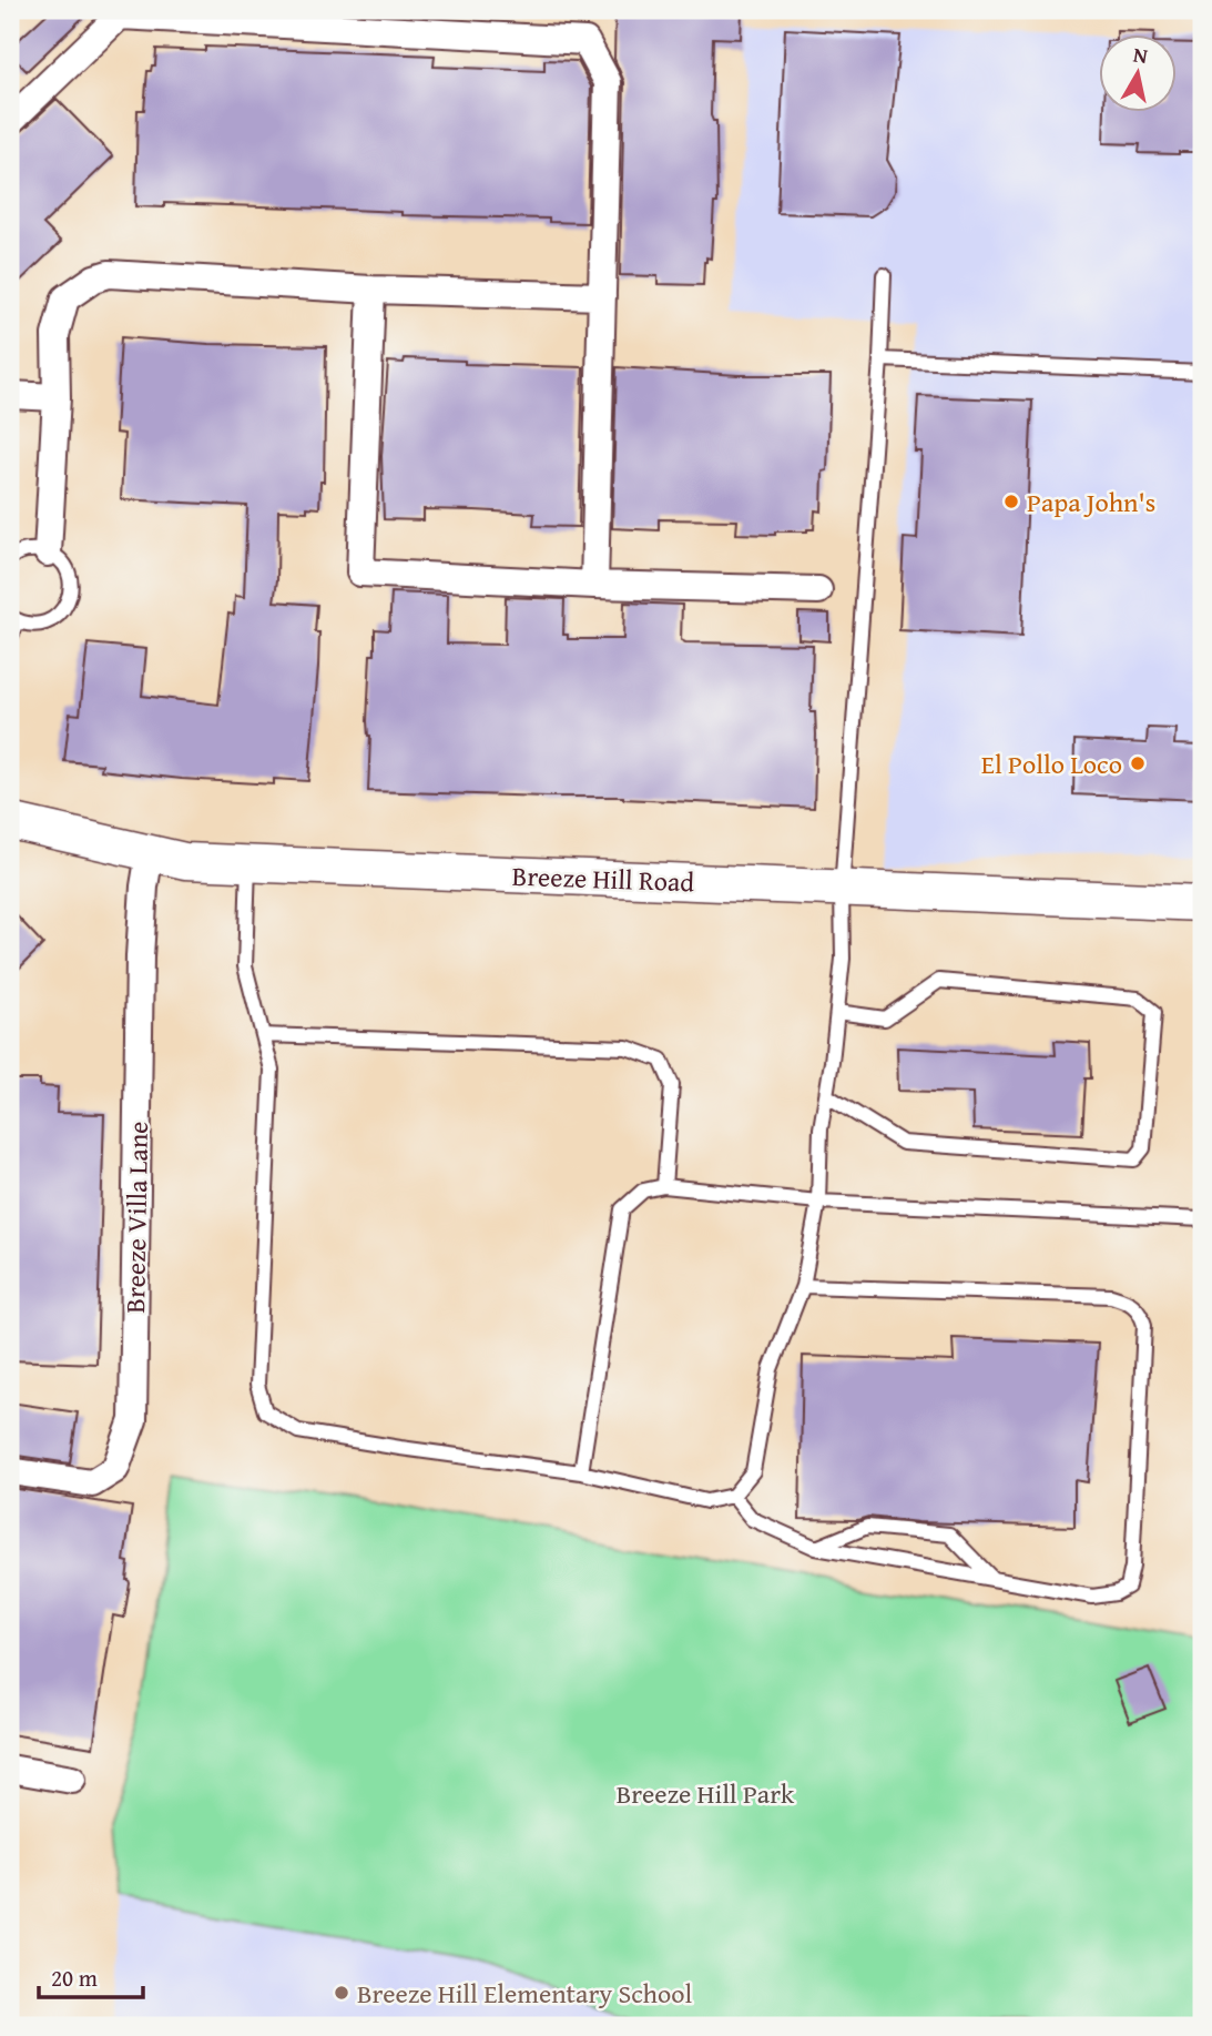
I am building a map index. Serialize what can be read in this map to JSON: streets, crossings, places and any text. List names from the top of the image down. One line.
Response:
{"streets":{"street":["Breeze Hill Road","Breeze Villa Lane"]},"crossings":[["Breeze Hill Road","Breeze Villa Lane"]],"parks":["Breeze Hill Park"],"places":["Papa John's","El Pollo Loco","Breeze Hill Elementary School"],"scale_bar":"20 m","north":"top"}
